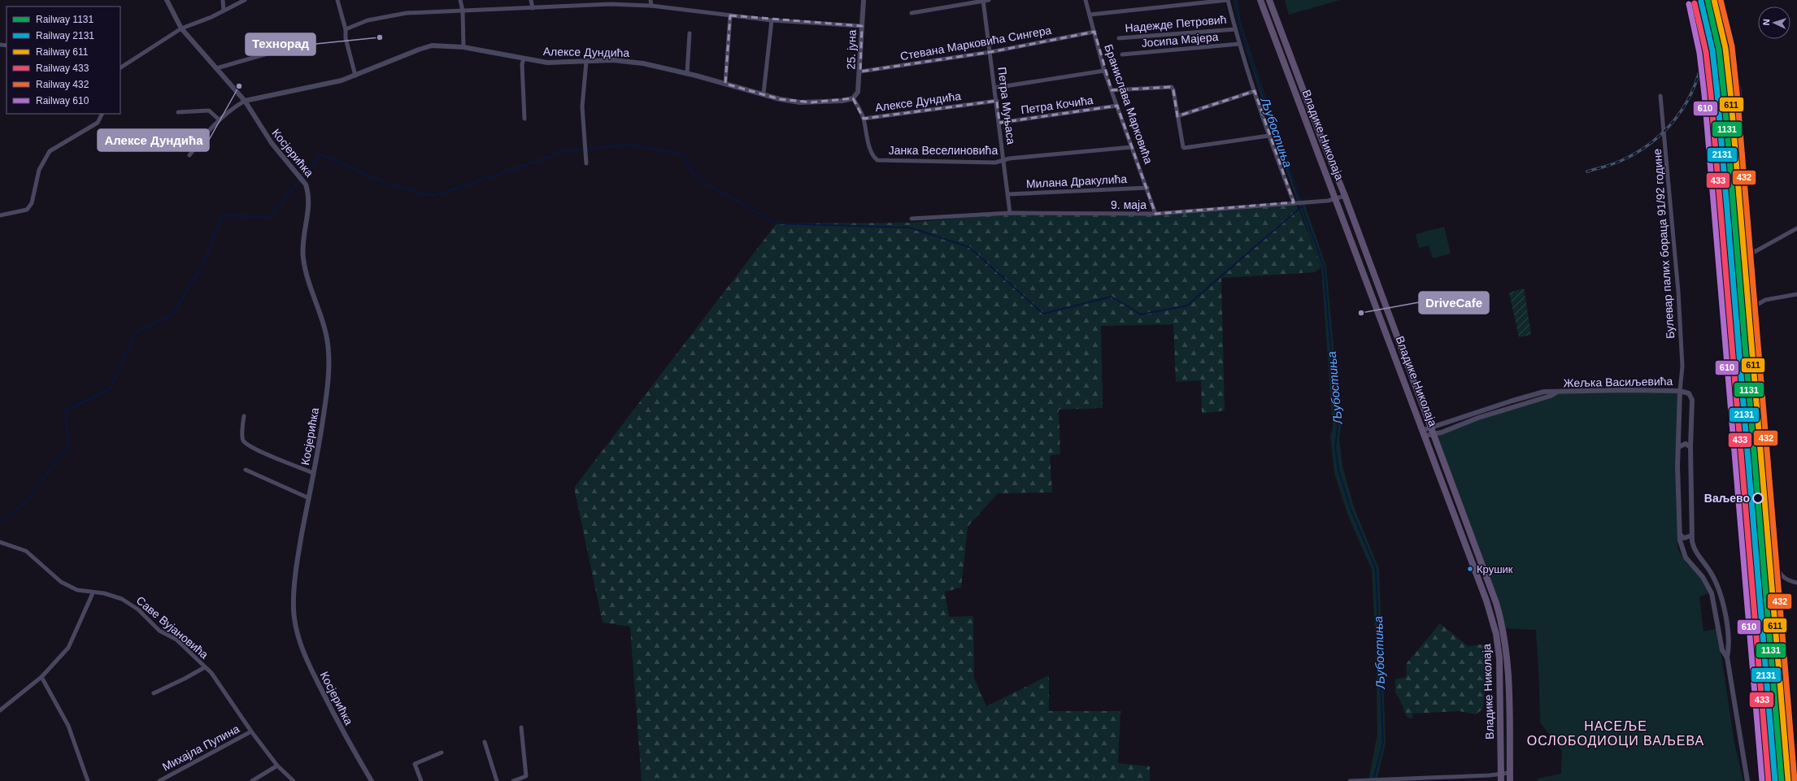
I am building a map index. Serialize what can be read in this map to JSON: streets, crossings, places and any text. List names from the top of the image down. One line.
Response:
{"streets":{"main road":["Владике Николаја"],"street":["Надежде Петровић","Јосипа Мајера","Стевана Марковића Сингера","25. јуна","Алексе Дундића","Бранислава Марковића","Петра Кочића","Петра Муњаса","Јанка Веселиновића","Косјерићка","Милана Дракулића","9. маја","Булевар палих бораца 91/92 године","Жељка Васиљевића","Саве Вујановића","Михајла Пупина"]},"crossings":[["Стевана Марковића Сингера","25. јуна"],["Стевана Марковића Сингера","Бранислава Марковића"],["Стевана Марковића Сингера","Петра Муњаса"],["25. јуна","Алексе Дундића"],["Алексе Дундића","Петра Муњаса"],["Алексе Дундића","Јанка Веселиновића"],["Алексе Дундића","Косјерићка"],["Бранислава Марковића","Петра Кочића"],["Бранислава Марковића","Јанка Веселиновића"],["Бранислава Марковића","Милана Дракулића"],["Бранислава Марковића","9. маја"],["Петра Кочића","Петра Муњаса"],["Петра Муњаса","Јанка Веселиновића"],["Петра Муњаса","Милана Дракулића"],["Петра Муњаса","9. маја"],["Владике Николаја","9. маја"],["Владике Николаја","Жељка Васиљевића"],["Булевар палих бораца 91/92 године","Жељка Васиљевића"],["Саве Вујановића","Михајла Пупина"]],"districts":["НАСЕЉЕ ОСЛОБОДИОЦИ ВАЉЕВА"],"water":["Љубостиња"],"places":["Технорад","Алексе Дундића","DriveCafe","Ваљево","Крушик"],"lines":["rail line 1131","rail line 611","rail line 432","rail line 2131","rail line 433","rail line 610"],"legend":["Railway 1131","Railway 2131","Railway 611","Railway 433","Railway 432","Railway 610"],"north":"left"}
